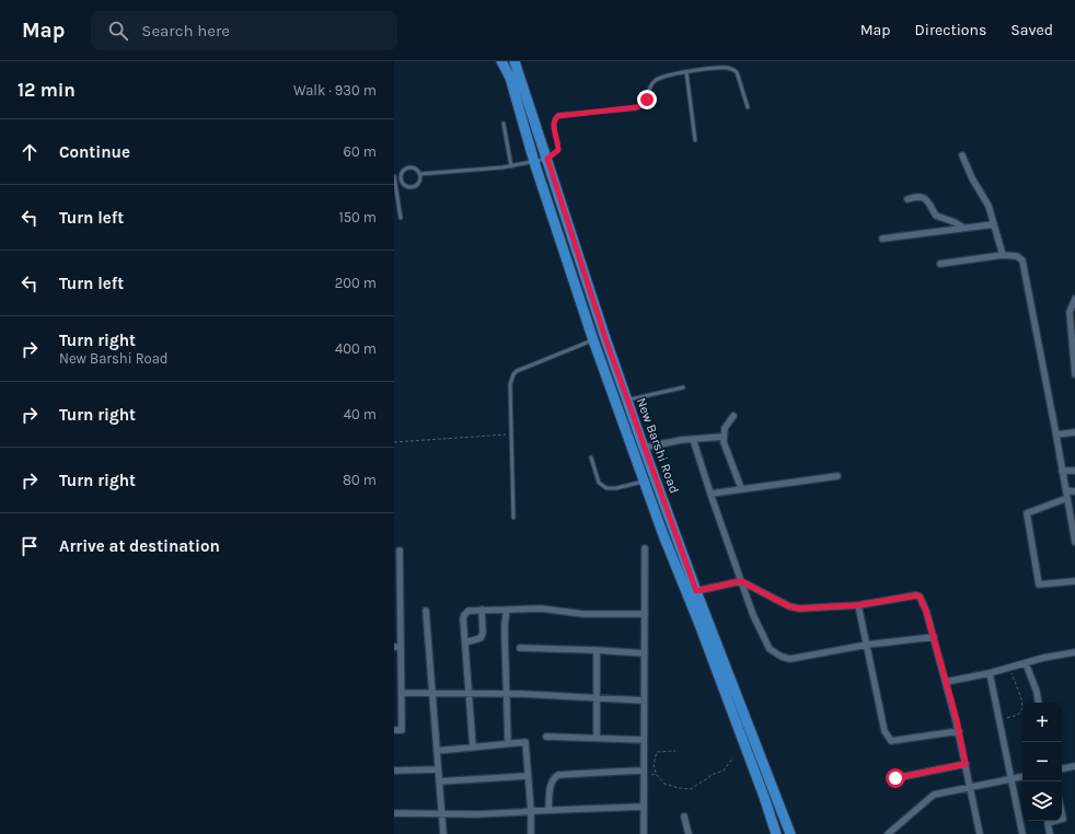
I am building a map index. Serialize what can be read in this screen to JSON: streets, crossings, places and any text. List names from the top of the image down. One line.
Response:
{"streets":{"main road":["New Barshi Road"]},"page":{"header":"Map","search":"Search here","nav":["Map","Directions","Saved"],"heading":["12 min","Walk · 930 m"],"list":[["Continue","60 m"],["Turn left","150 m"],["Turn left","200 m"],["Turn right","New Barshi Road","400 m"],["Turn right","40 m"],["Turn right","80 m"],"Arrive at destination"],"map_buttons":["+","−"]}}
